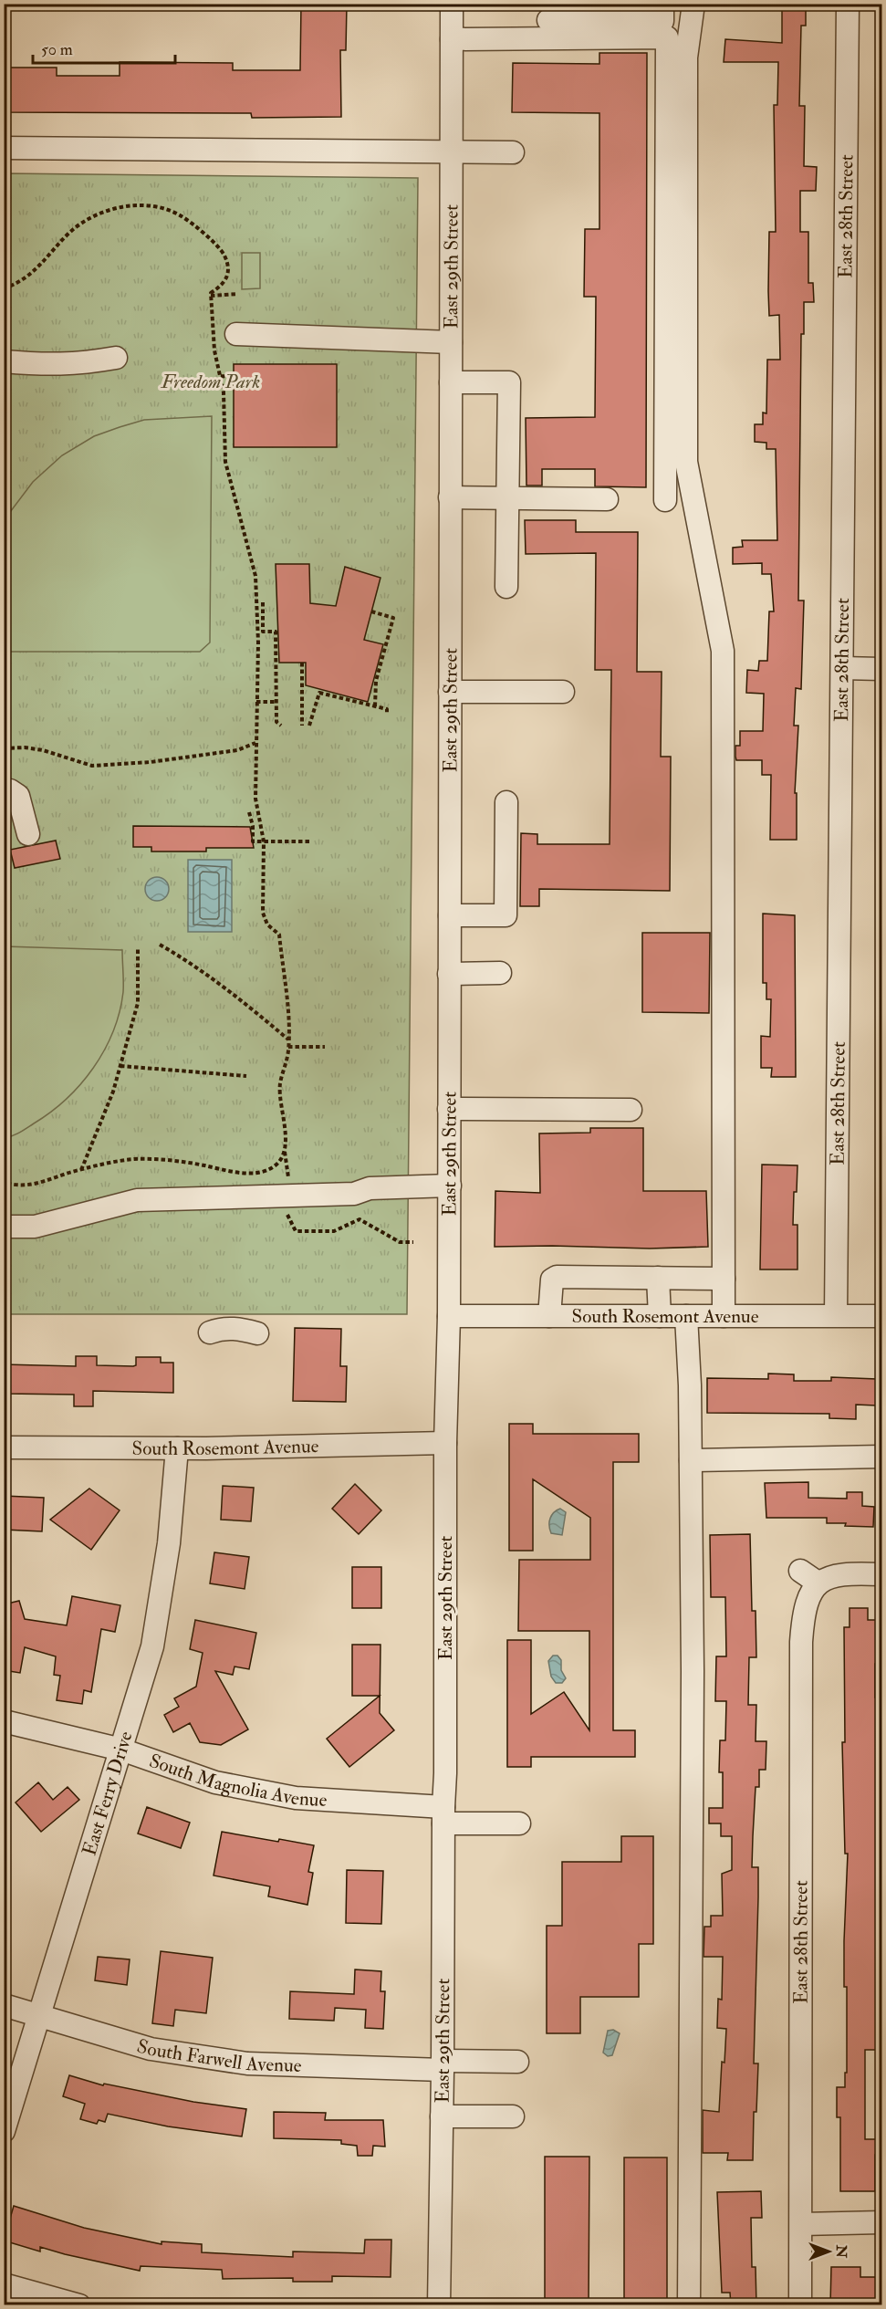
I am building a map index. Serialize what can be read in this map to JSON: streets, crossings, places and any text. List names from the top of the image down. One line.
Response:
{"streets":{"street":["East 28th Street","East 29th Street","South Rosemont Avenue","South Magnolia Avenue","East Ferry Drive","South Farwell Avenue"]},"crossings":[["East 28th Street","South Rosemont Avenue"],["East 29th Street","South Rosemont Avenue"],["East 29th Street","South Magnolia Avenue"],["East 29th Street","South Farwell Avenue"],["South Rosemont Avenue","East Ferry Drive"],["South Magnolia Avenue","East Ferry Drive"],["East Ferry Drive","South Farwell Avenue"]],"parks":["Freedom Park"],"scale_bar":"50 m","north":"right"}
